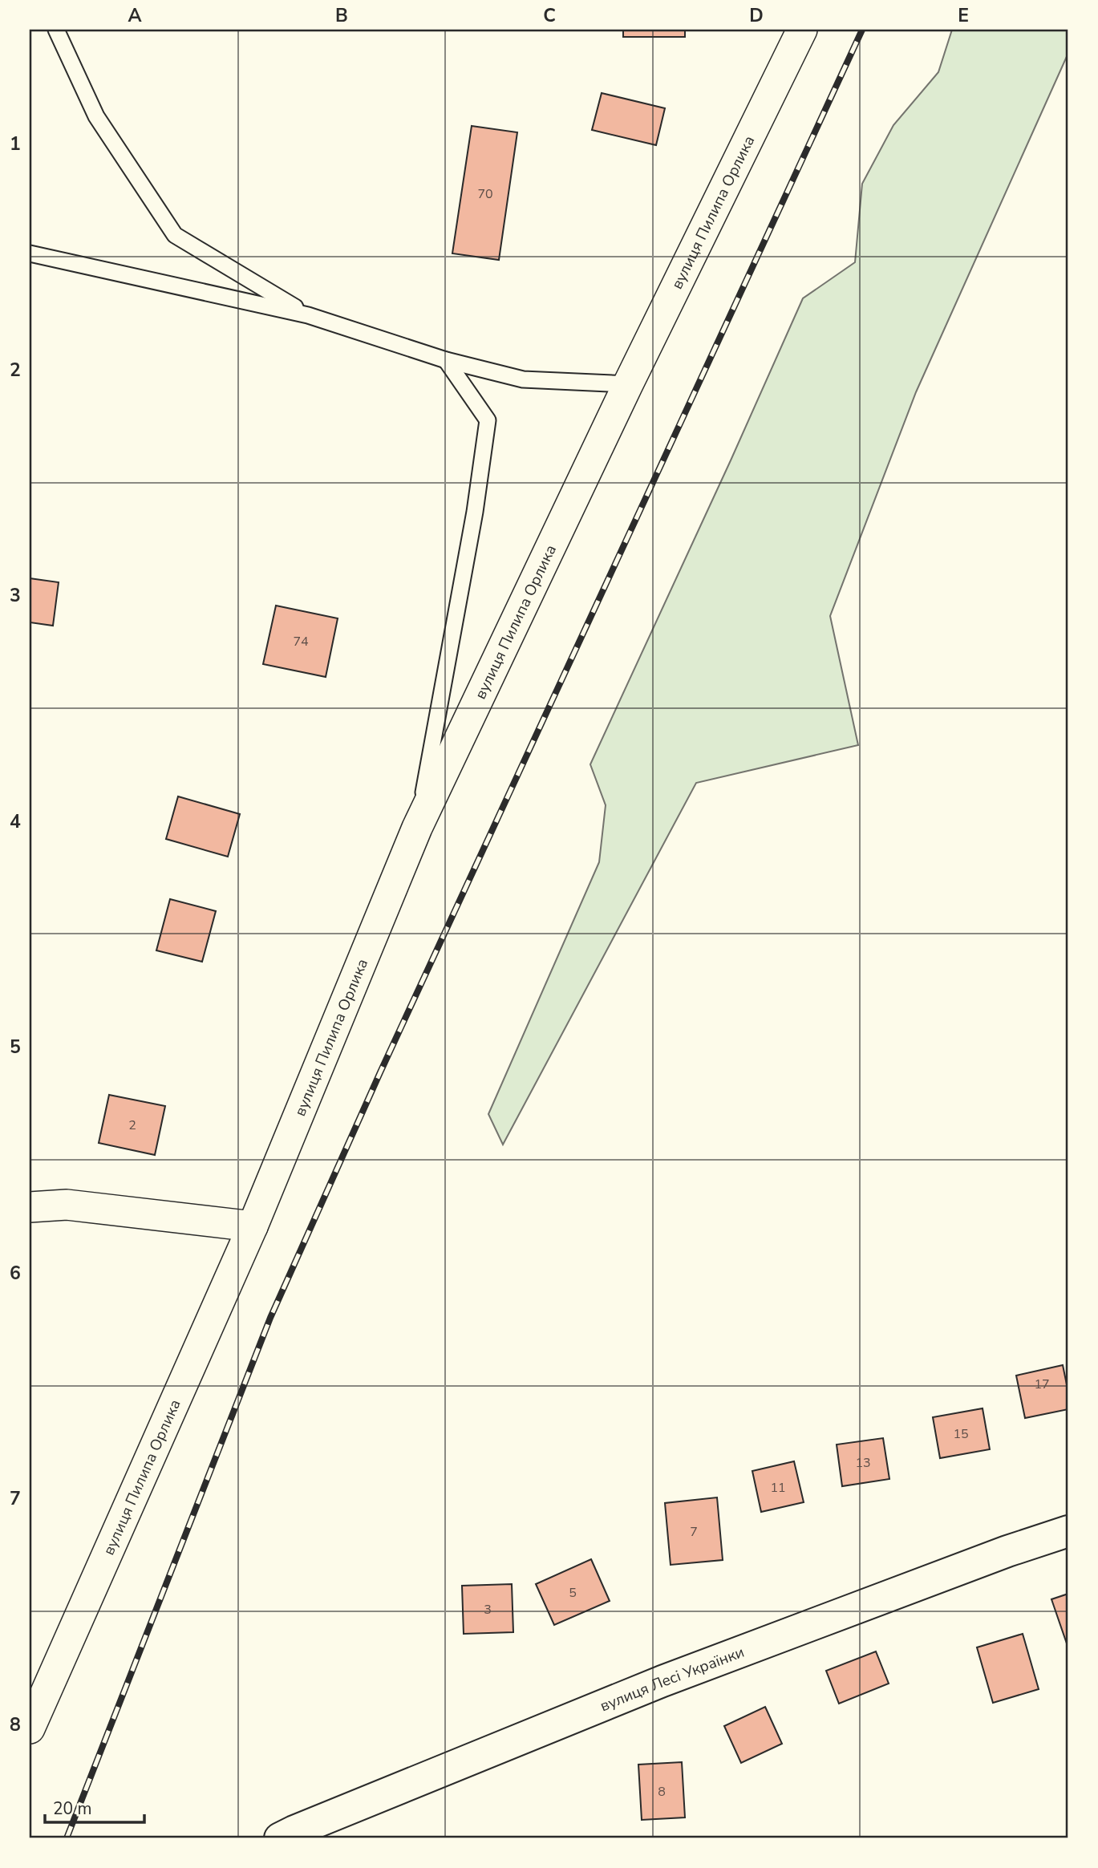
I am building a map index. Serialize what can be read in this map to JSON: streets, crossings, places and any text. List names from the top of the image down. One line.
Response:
{"streets":{"street":["вулиця Пилипа Орлика","вулиця Лесі Українки"]},"house_numbers":["70","74","2","17","15","13","11","7","5","3","8"],"scale_bar":"20 m","grid":{"columns":["A","B","C","D","E"],"rows":["1","2","3","4","5","6","7","8"]}}
